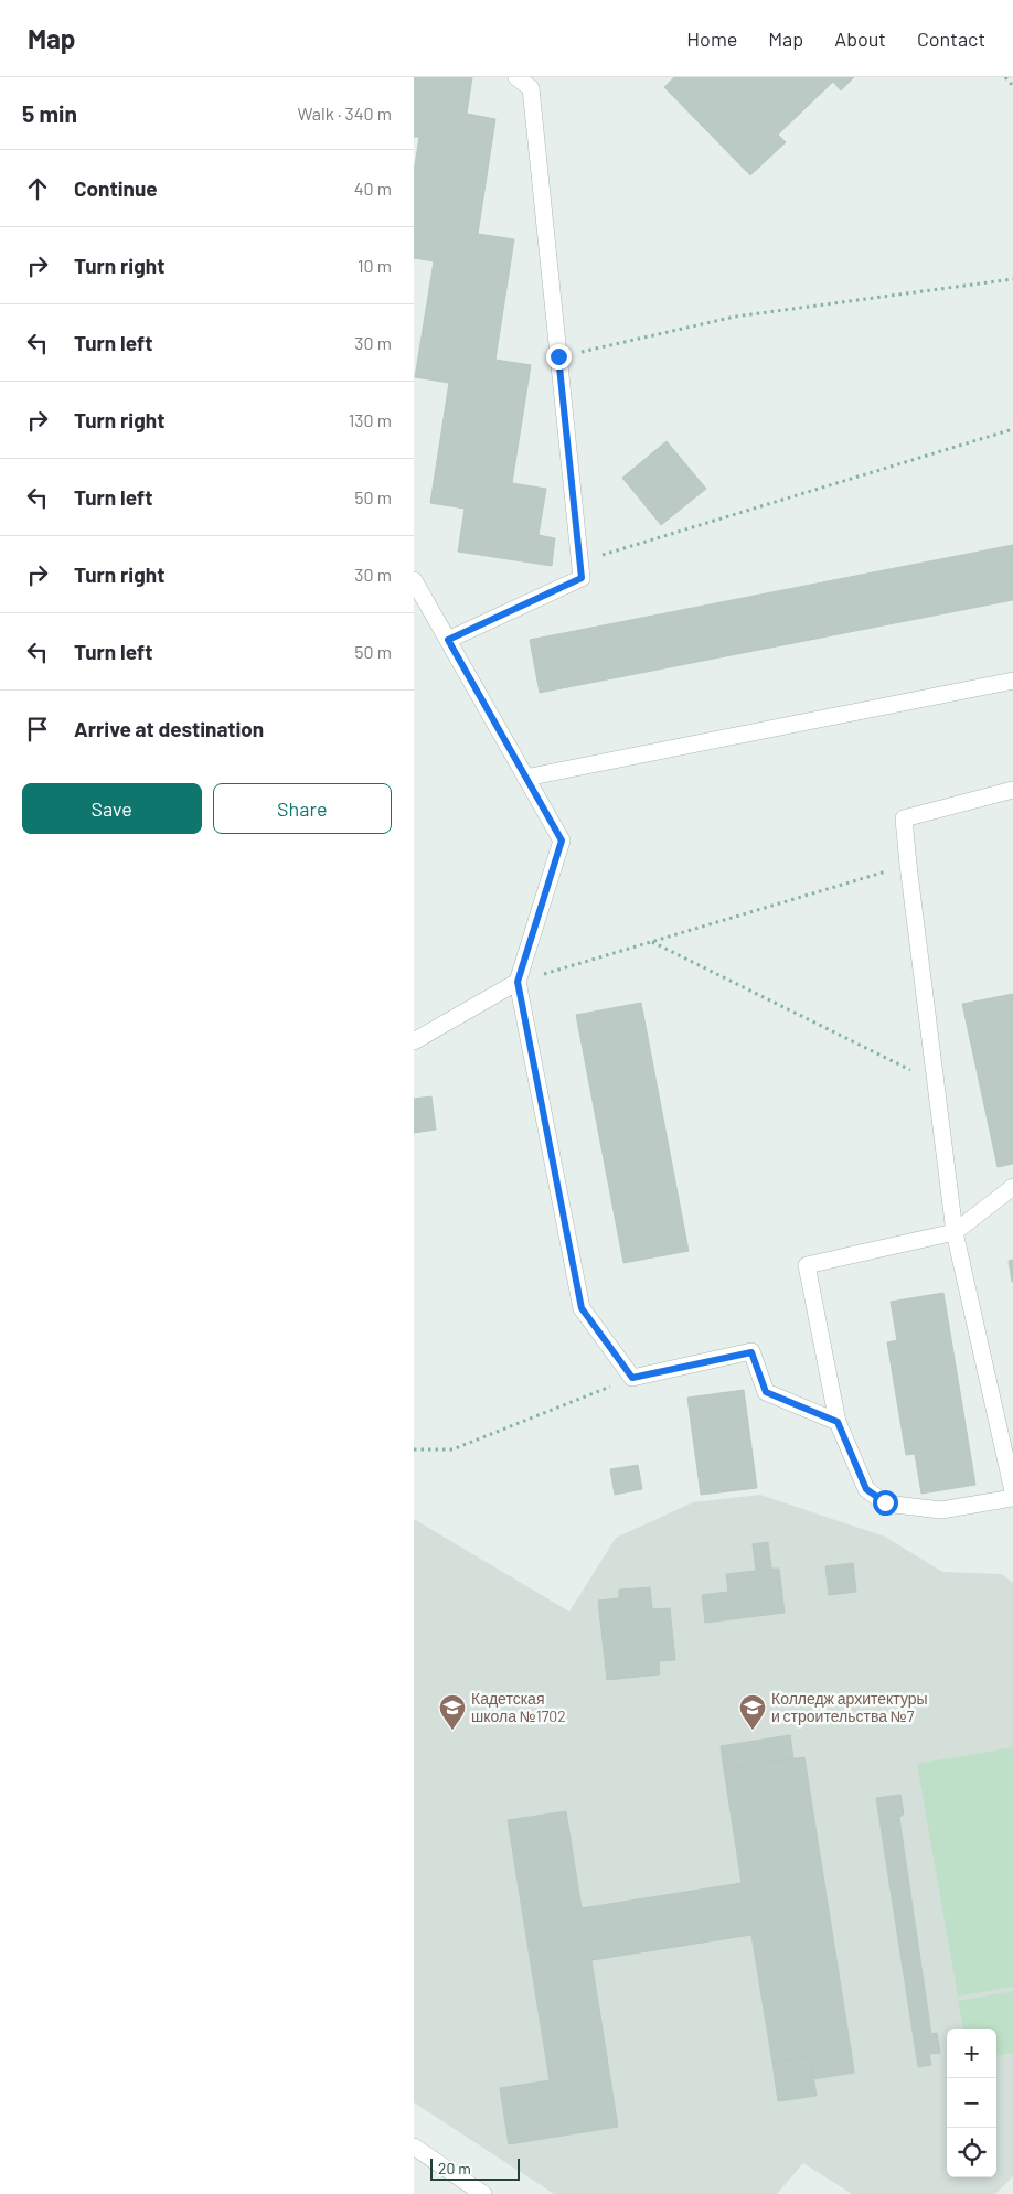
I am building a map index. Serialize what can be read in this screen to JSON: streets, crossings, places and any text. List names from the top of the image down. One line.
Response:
{"places":{"school or university":["Кадетская школа №1702","Колледж архитектуры и строительства №7"]},"scale_bar":"20 m","page":{"header":"Map","nav":["Home","Map","About","Contact"],"heading":["5 min","Walk · 340 m"],"list":[["Continue","40 m"],["Turn right","10 m"],["Turn left","30 m"],["Turn right","130 m"],["Turn left","50 m"],["Turn right","30 m"],["Turn left","50 m"],"Arrive at destination"],"buttons":["Save","Share"],"map_buttons":["+","−"],"scale":"20 m"}}
